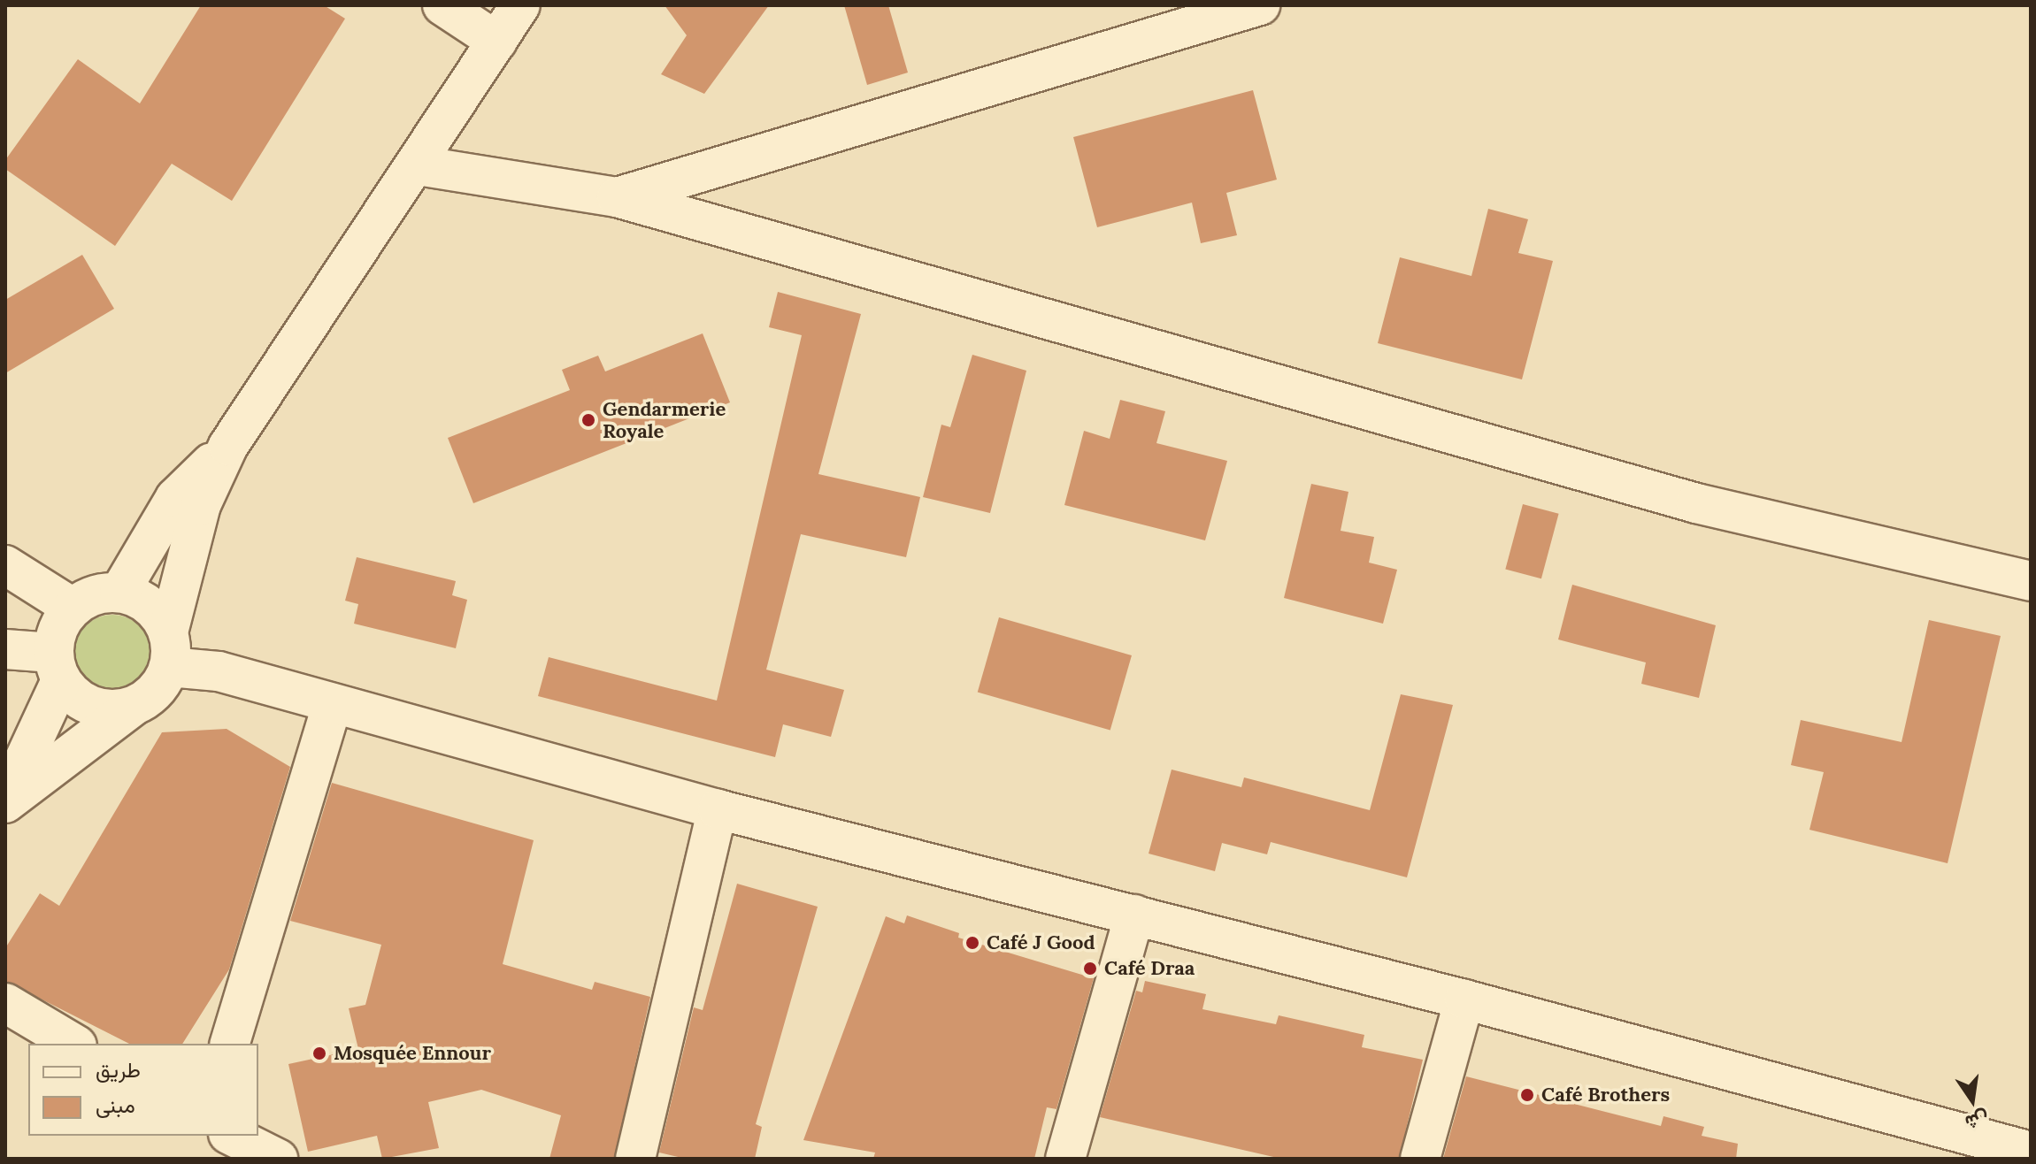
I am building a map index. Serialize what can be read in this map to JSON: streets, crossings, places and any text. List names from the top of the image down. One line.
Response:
{"places":["Gendarmerie Royale","Café J Good","Café Draa","Mosquée Ennour","Café Brothers"],"legend":["طريق","مبنى"],"north":"bottom"}
